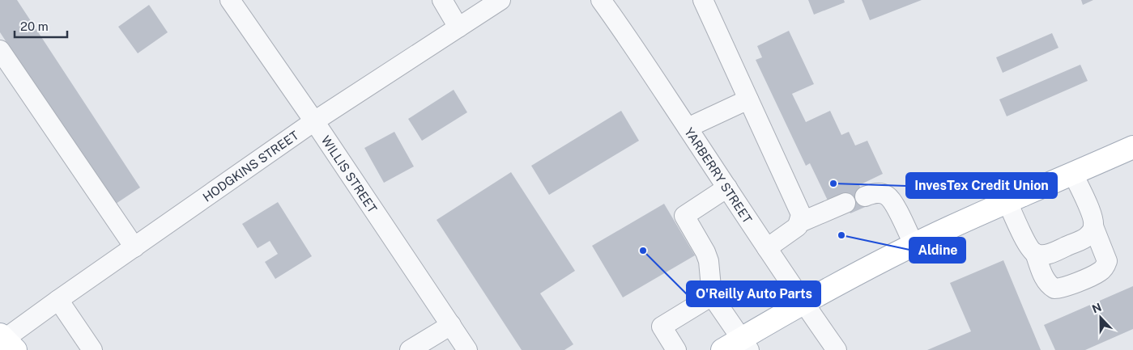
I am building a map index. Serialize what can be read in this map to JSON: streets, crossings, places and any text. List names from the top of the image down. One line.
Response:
{"streets":{"street":["HODGKINS STREET","WILLIS STREET","YARBERRY STREET"]},"crossings":[["HODGKINS STREET","WILLIS STREET"]],"places":["InvesTex Credit Union","Aldine","O'Reilly Auto Parts"],"scale_bar":"20 m","north":"top"}
